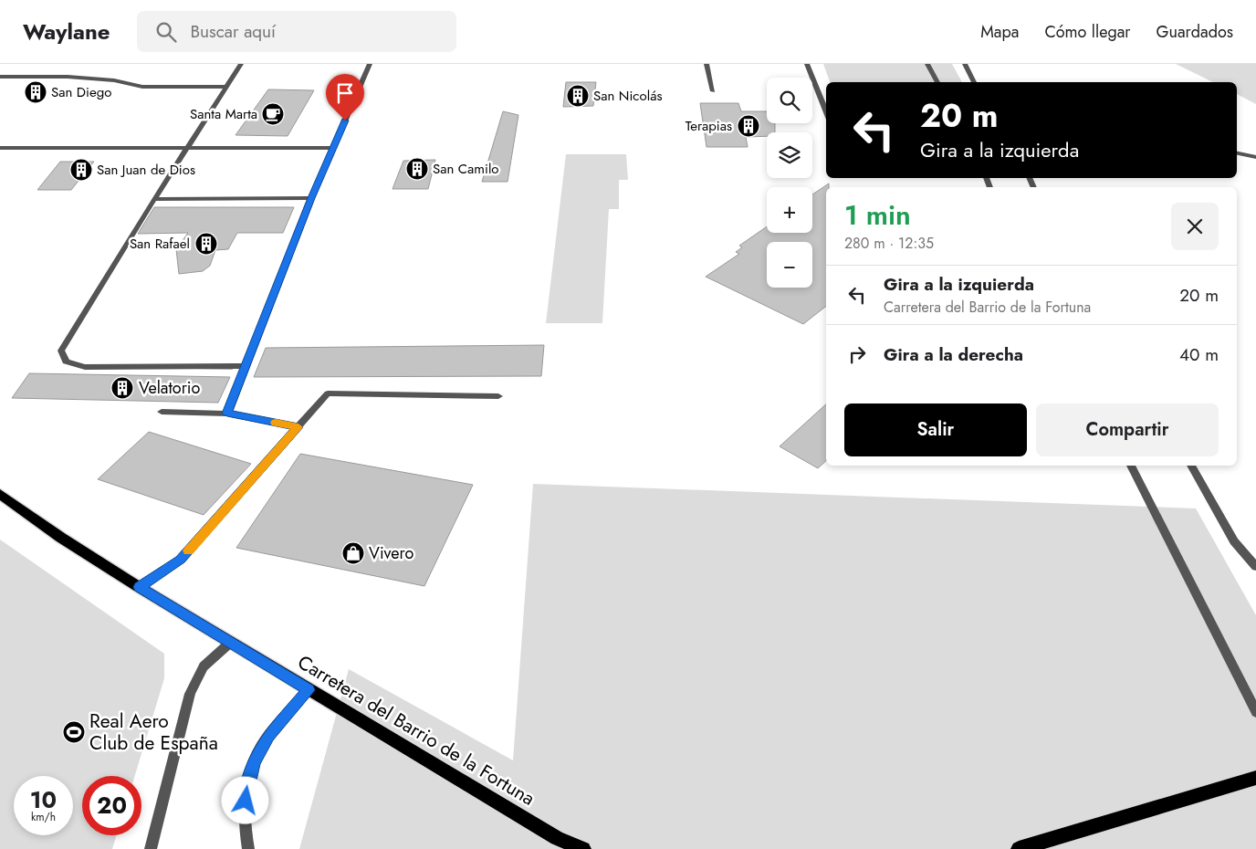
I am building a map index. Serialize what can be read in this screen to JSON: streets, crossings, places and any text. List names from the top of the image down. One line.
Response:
{"streets":{"main road":["Carretera del Barrio de la Fortuna"]},"places":{"building":["San Diego","San Nicolás","Terapias","San Camilo","San Juan de Dios","San Rafael","Velatorio"],"cafe":["Santa Marta"],"shop":["Vivero"],"sports":["Real Aero Club de España"]},"page":{"header":"Waylane","search":"Buscar aquí","nav":["Mapa","Cómo llegar","Guardados"],"map_buttons":["+","−"],"turn":["20 m","Gira a la izquierda"],"heading":["1 min","280 m · 12:35"],"list":[{"name":"Gira a la izquierda","note":"Carretera del Barrio de la Fortuna","value":"20 m"},{"name":"Gira a la derecha","value":"40 m"}],"buttons":["Salir","Compartir"],"speed":"10 km/h","limit":"20"}}
